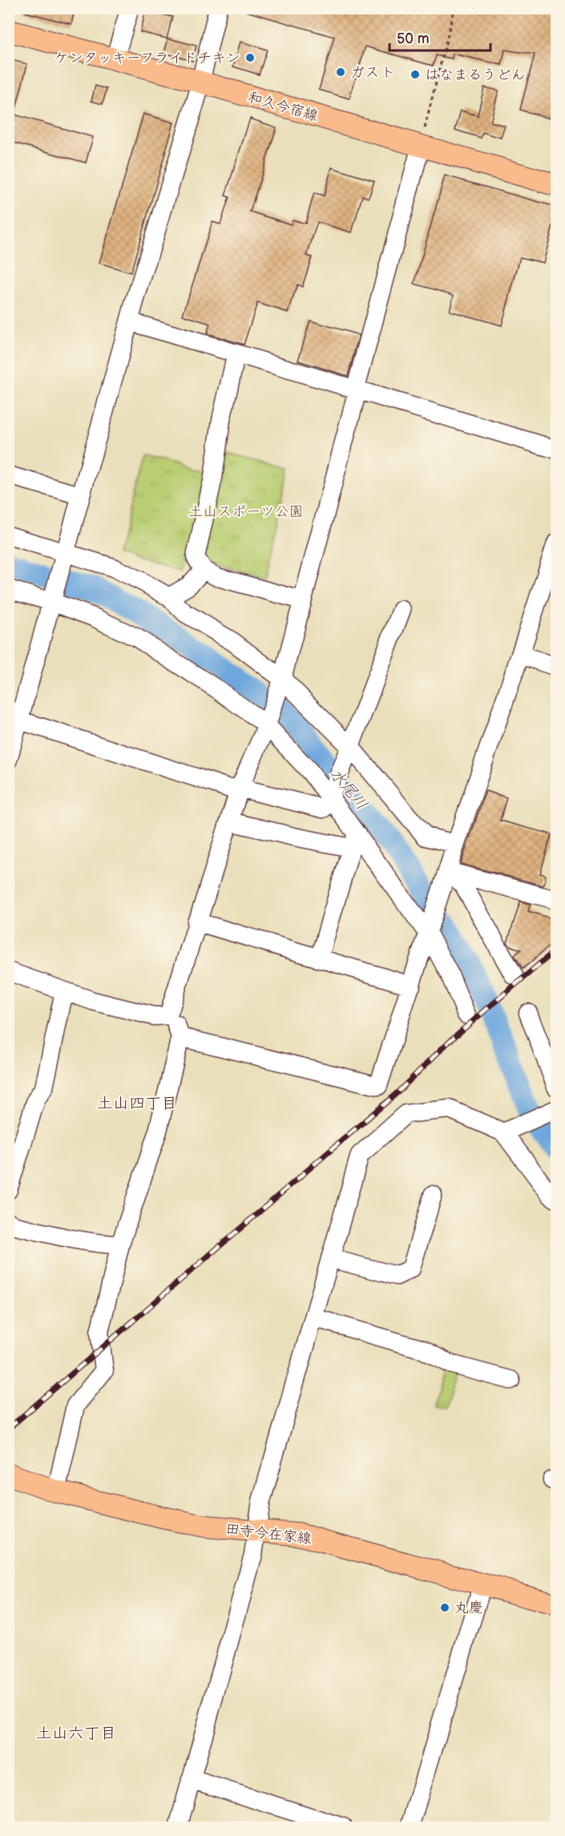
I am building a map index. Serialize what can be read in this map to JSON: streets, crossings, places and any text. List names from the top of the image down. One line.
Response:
{"streets":{"main road":["和久今宿線","田寺今在家線"]},"districts":["土山四丁目","土山六丁目"],"water":["水尾川"],"parks":["土山スポーツ公園"],"places":["ケンタッキーフライドチキン","ガスト","はなまるうどん","丸慶"],"scale_bar":"50 m"}
